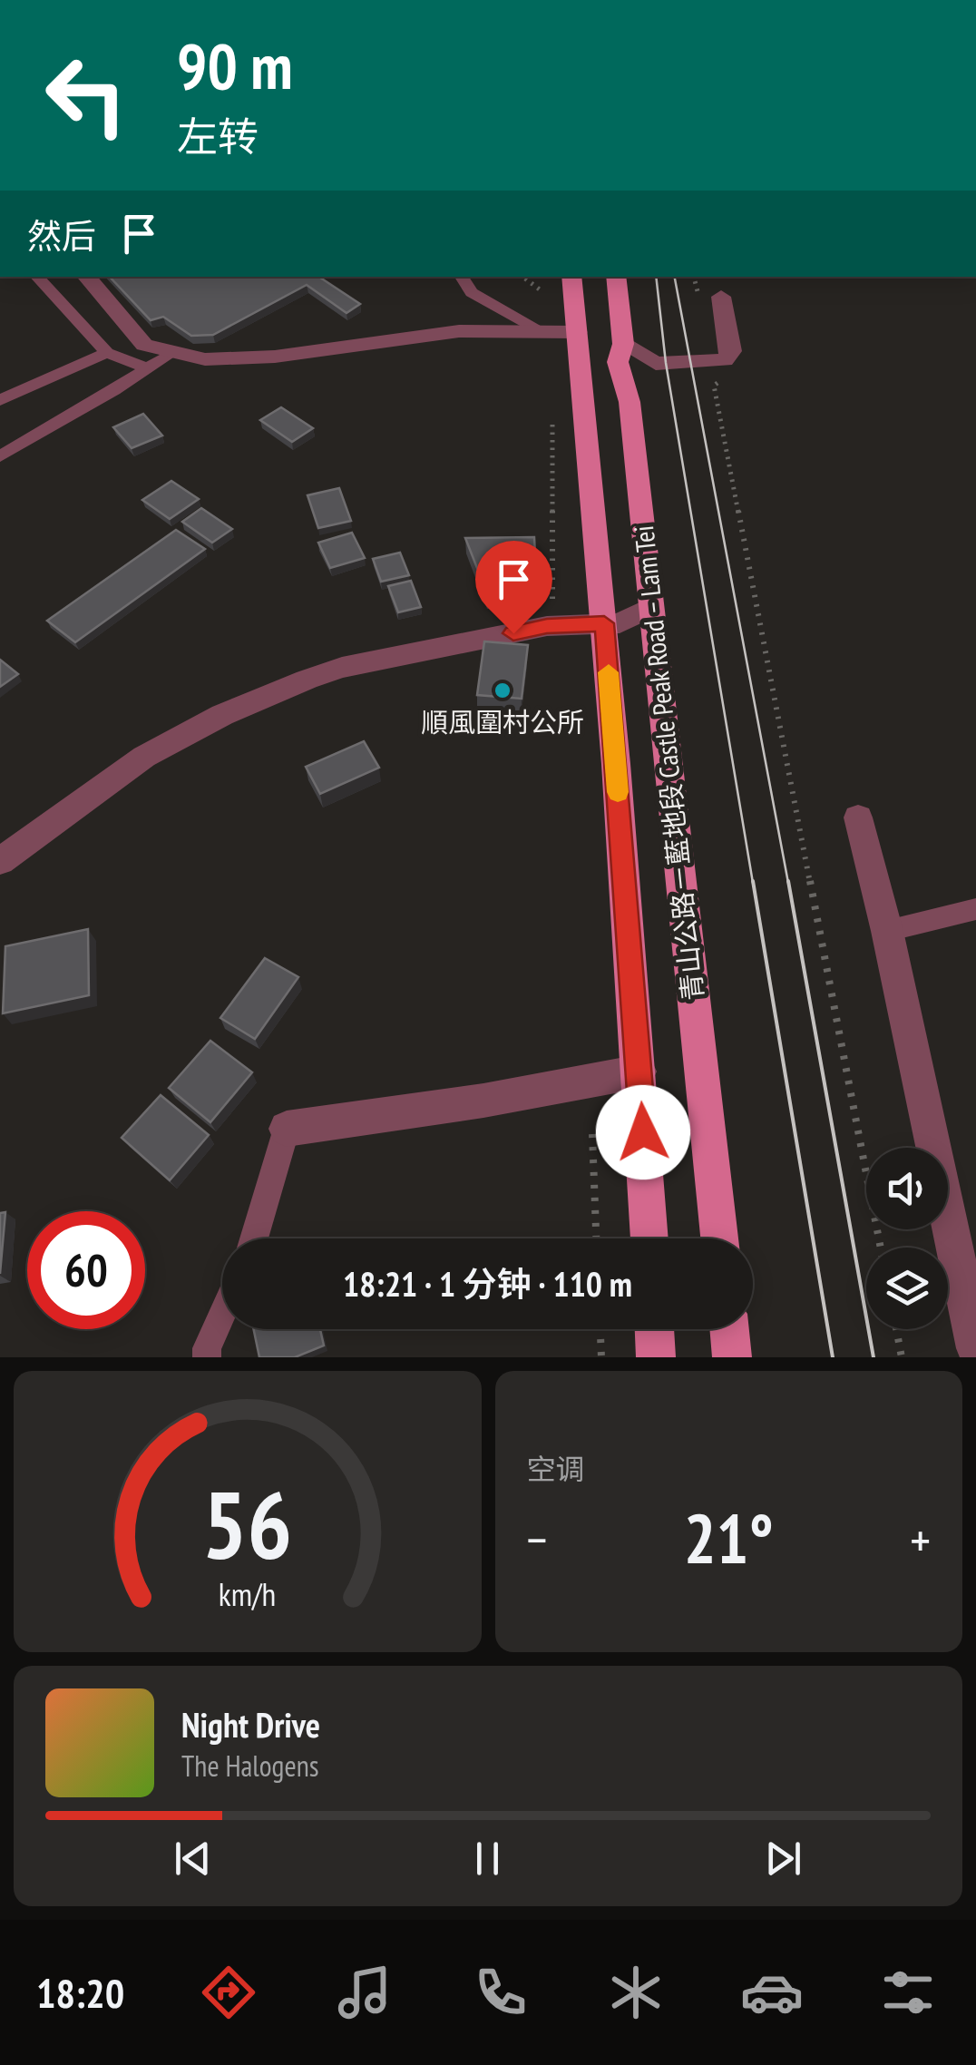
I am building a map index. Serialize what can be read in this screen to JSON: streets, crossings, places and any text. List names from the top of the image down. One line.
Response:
{"streets":{"main road":["青山公路－藍地段 Castle Peak Road – Lam Tei"]},"places":["順風圍村公所"],"page":{"turn":["90 m","左转"],"then":"然后","limit":"60","trip":"18:21 · 1 分钟 · 110 m","tile":"空调","heat":["−","21°","+"],"song":["Night Drive","The Halogens"],"tabs":"18:20","gauge":["56","km/h"]}}
